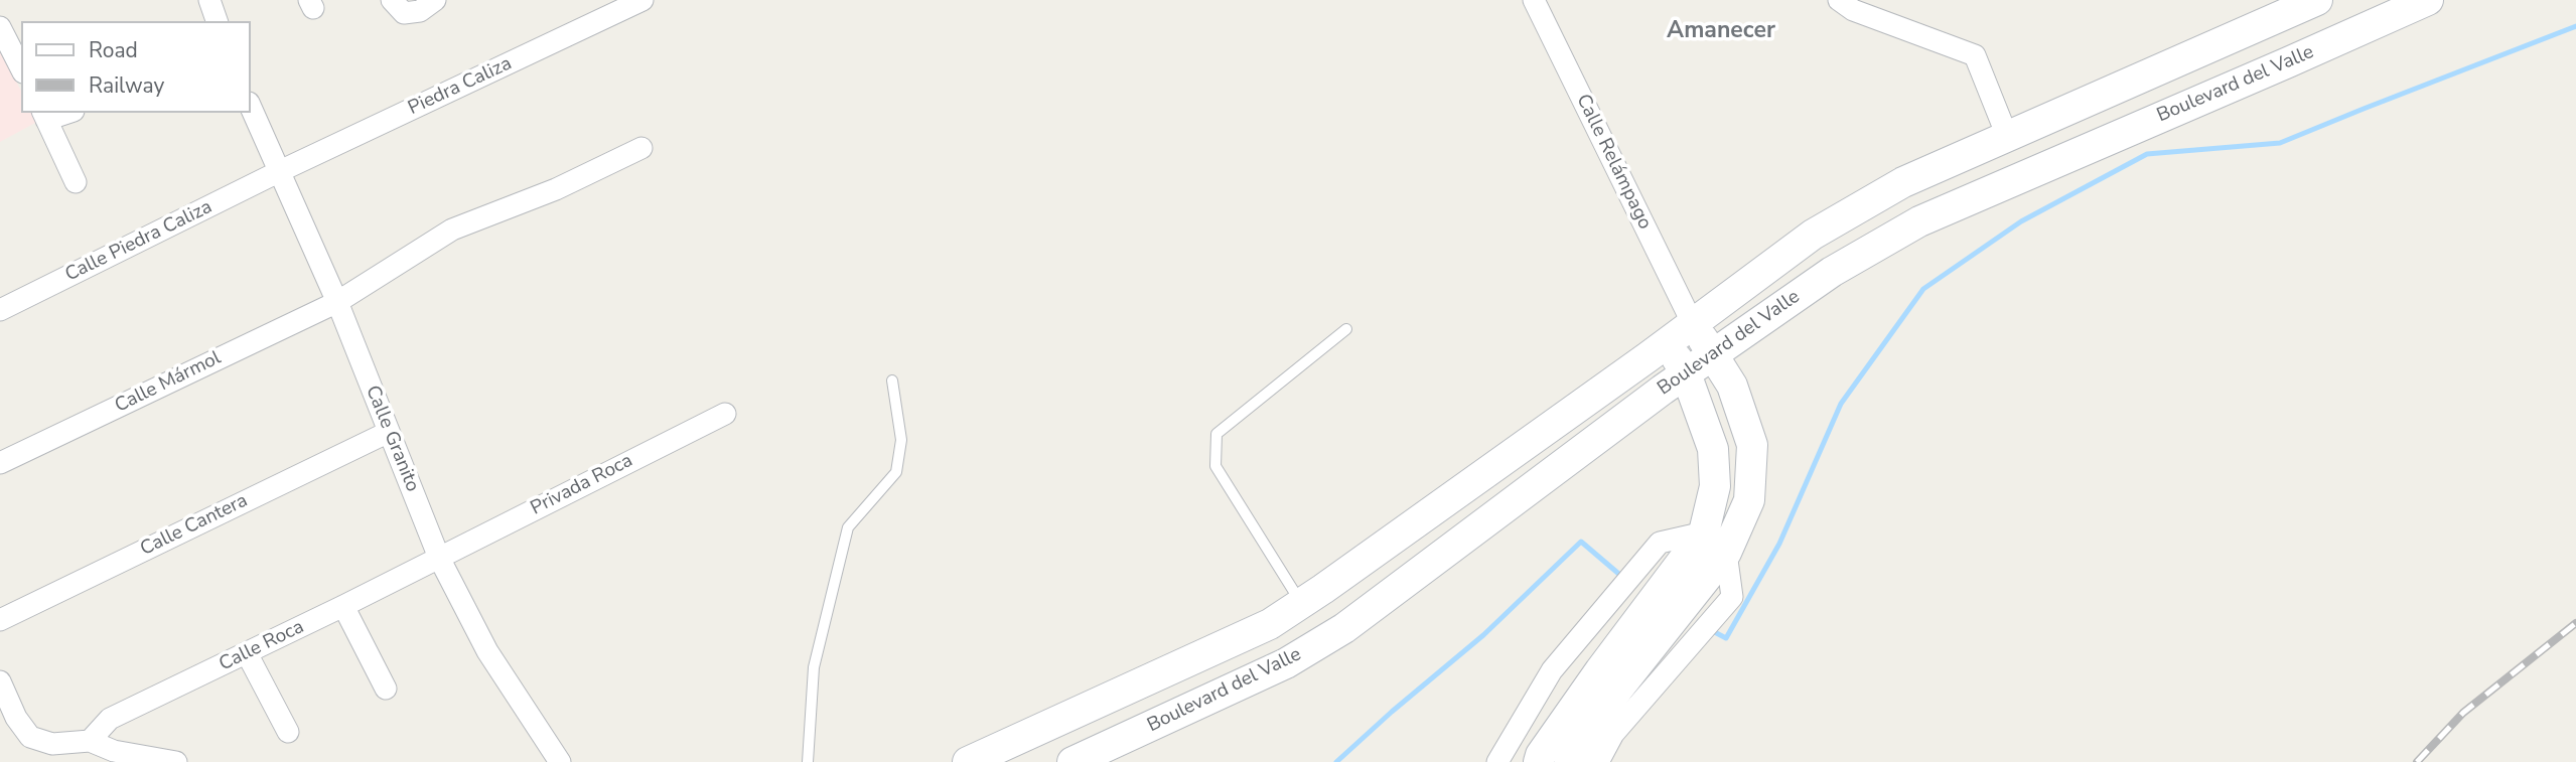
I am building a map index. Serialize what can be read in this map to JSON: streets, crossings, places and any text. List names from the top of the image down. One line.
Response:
{"streets":{"street":["Boulevard del Valle","Piedra Caliza","Calle Relámpago","Calle Piedra Caliza","Calle Mármol","Calle Granito","Privada Roca","Calle Cantera","Calle Roca"]},"crossings":[["Boulevard del Valle","Calle Relámpago"],["Piedra Caliza","Calle Piedra Caliza"],["Piedra Caliza","Calle Granito"],["Calle Piedra Caliza","Calle Granito"],["Calle Mármol","Calle Granito"],["Calle Granito","Privada Roca"],["Calle Granito","Calle Cantera"],["Calle Granito","Calle Roca"],["Privada Roca","Calle Roca"]],"districts":["Amanecer"],"legend":["Road","Railway"]}
